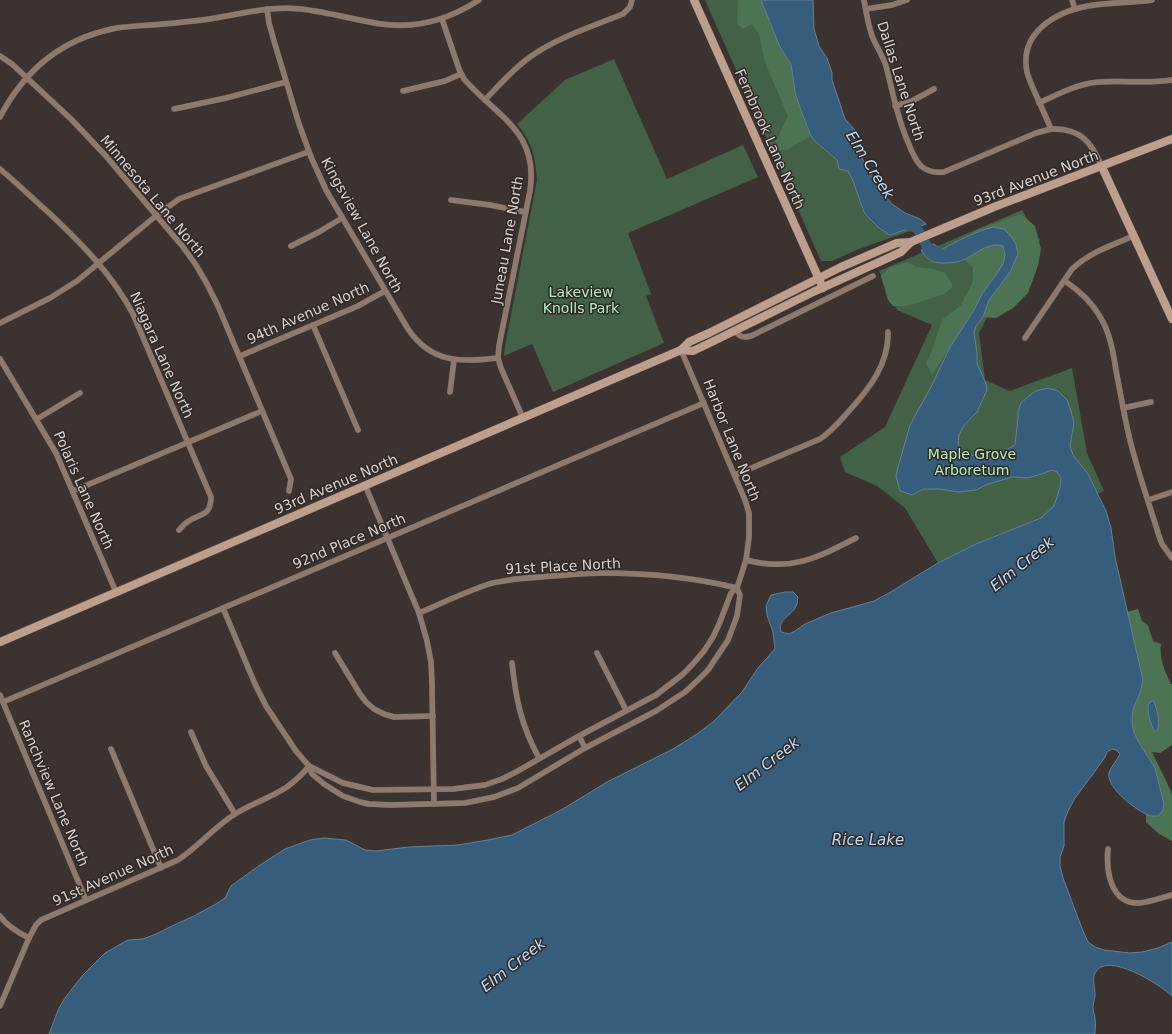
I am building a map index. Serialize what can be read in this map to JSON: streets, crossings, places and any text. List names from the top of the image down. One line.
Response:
{"streets":{"main road":["Fernbrook Lane North","93rd Avenue North"],"street":["Dallas Lane North","Minnesota Lane North","Kingsview Lane North","Juneau Lane North","94th Avenue North","Niagara Lane North","Harbor Lane North","Polaris Lane North","92nd Place North","91st Place North","Ranchview Lane North","91st Avenue North"]},"crossings":[["Fernbrook Lane North","93rd Avenue North"],["93rd Avenue North","Juneau Lane North"],["93rd Avenue North","Harbor Lane North"],["93rd Avenue North","Polaris Lane North"],["Minnesota Lane North","94th Avenue North"],["Kingsview Lane North","Juneau Lane North"],["Kingsview Lane North","94th Avenue North"],["Harbor Lane North","92nd Place North"],["Harbor Lane North","91st Place North"],["92nd Place North","Ranchview Lane North"],["Ranchview Lane North","91st Avenue North"]],"water":["Elm Creek","Rice Lake"],"parks":["Lakeview Knolls Park","Maple Grove Arboretum"]}
